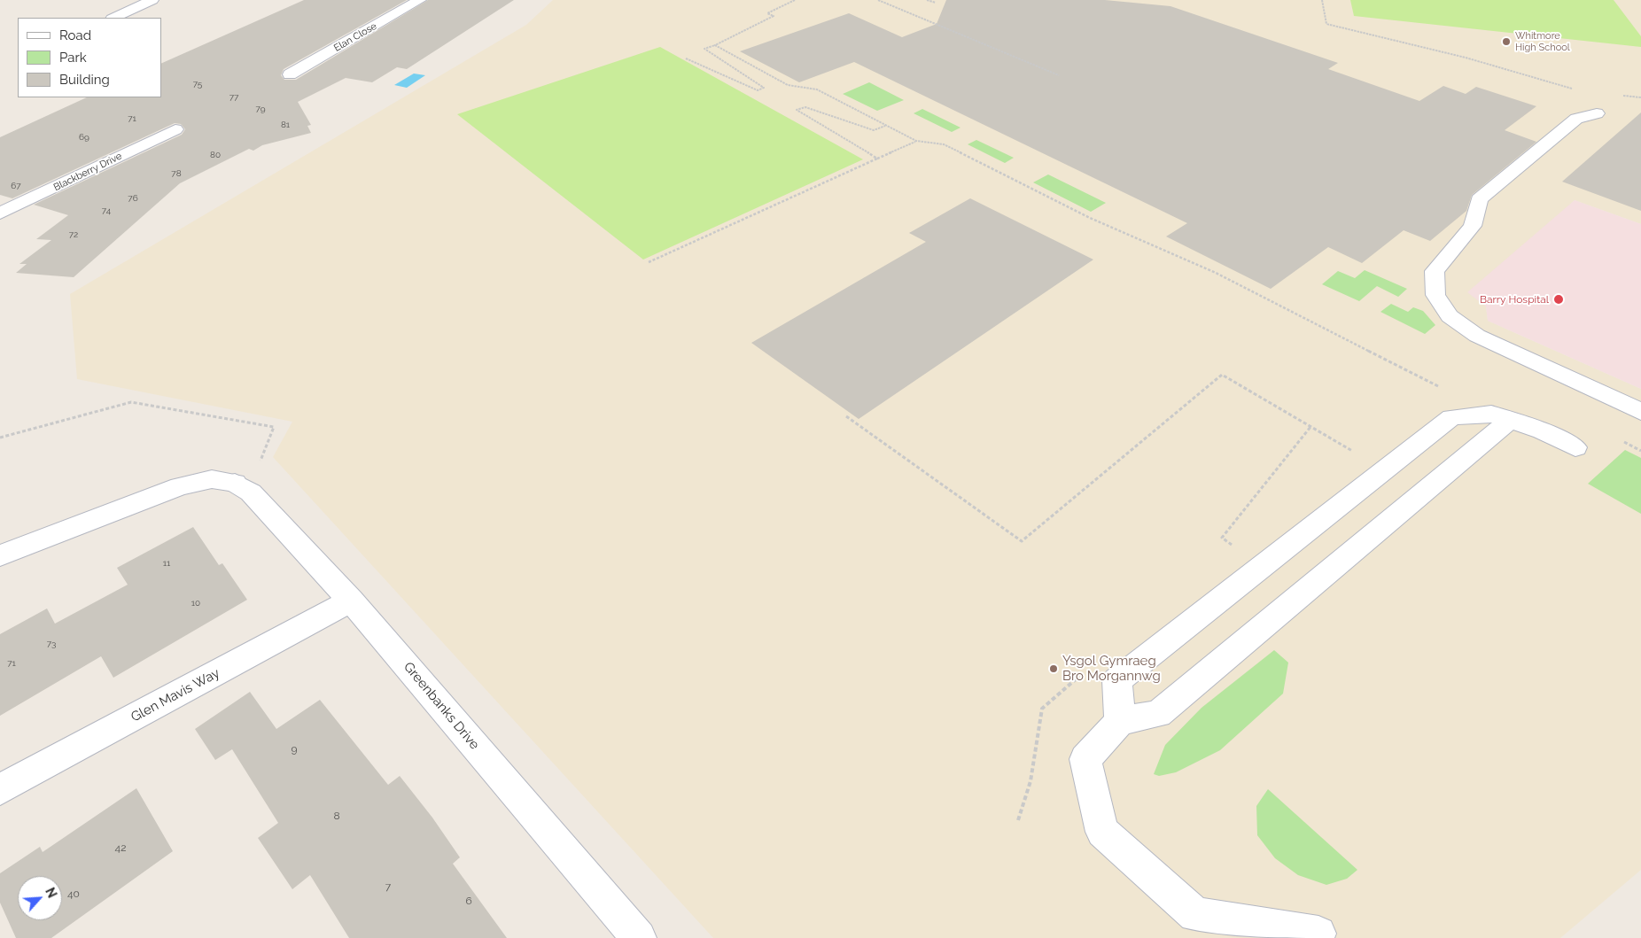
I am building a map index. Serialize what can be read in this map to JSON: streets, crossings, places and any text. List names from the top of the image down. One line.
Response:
{"streets":{"street":["Elan Close","Blackberry Drive","Glen Mavis Way","Greenbanks Drive"]},"crossings":[["Glen Mavis Way","Greenbanks Drive"]],"places":["Whitmore High School","Barry Hospital","Ysgol Gymraeg Bro Morgannwg"],"house_numbers":["75","77","79","71","81","69","80","78","67","76","74","72","11","10","73","71","9","8","42","7","40","6"],"legend":["Road","Park","Building"],"north":"top right"}
